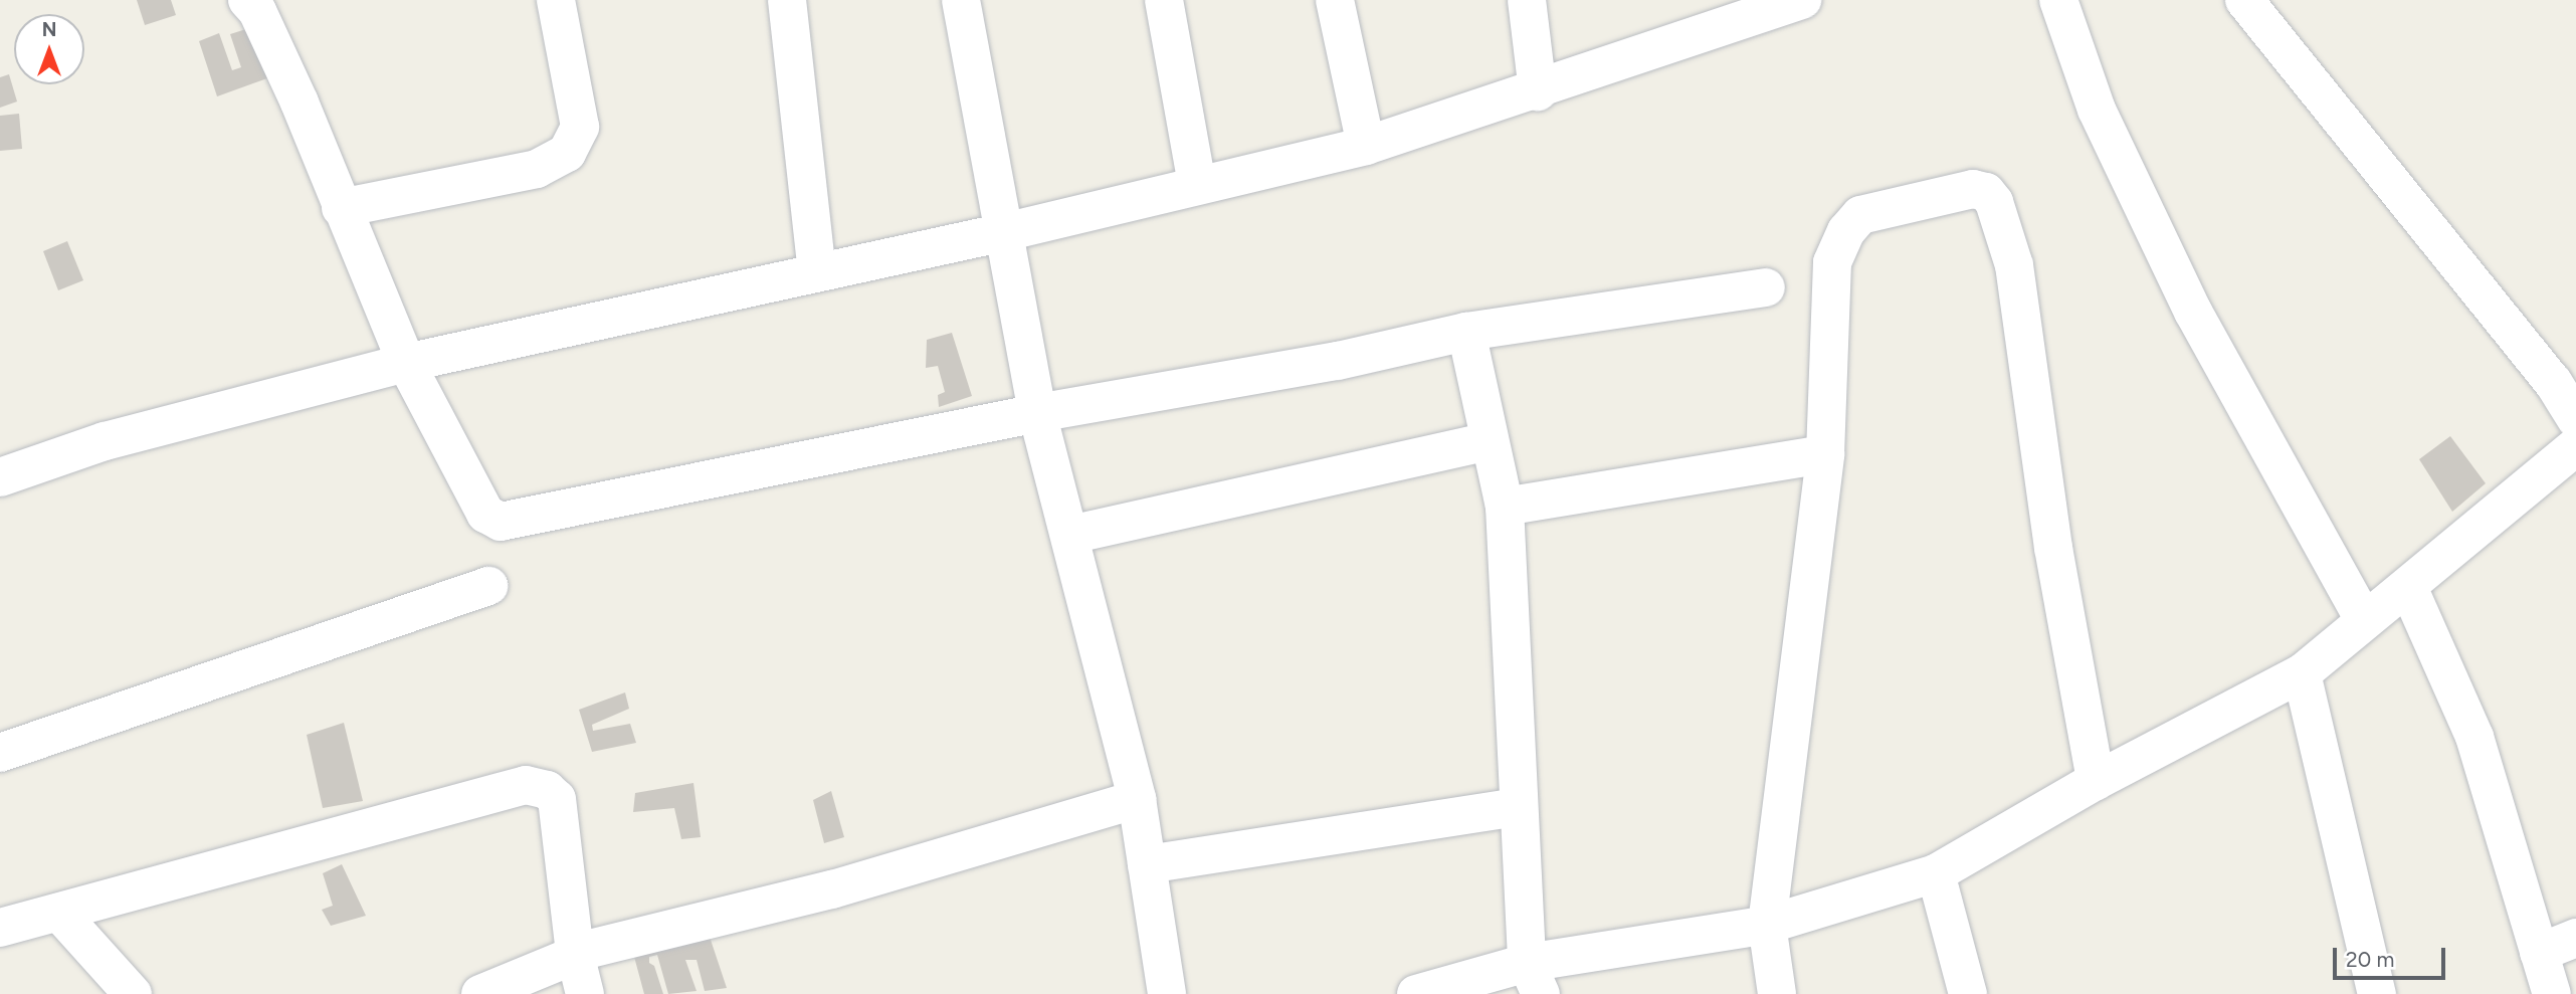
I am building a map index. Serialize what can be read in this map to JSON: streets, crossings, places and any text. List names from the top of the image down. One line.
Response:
{"scale_bar":"20 m","north":"top"}
